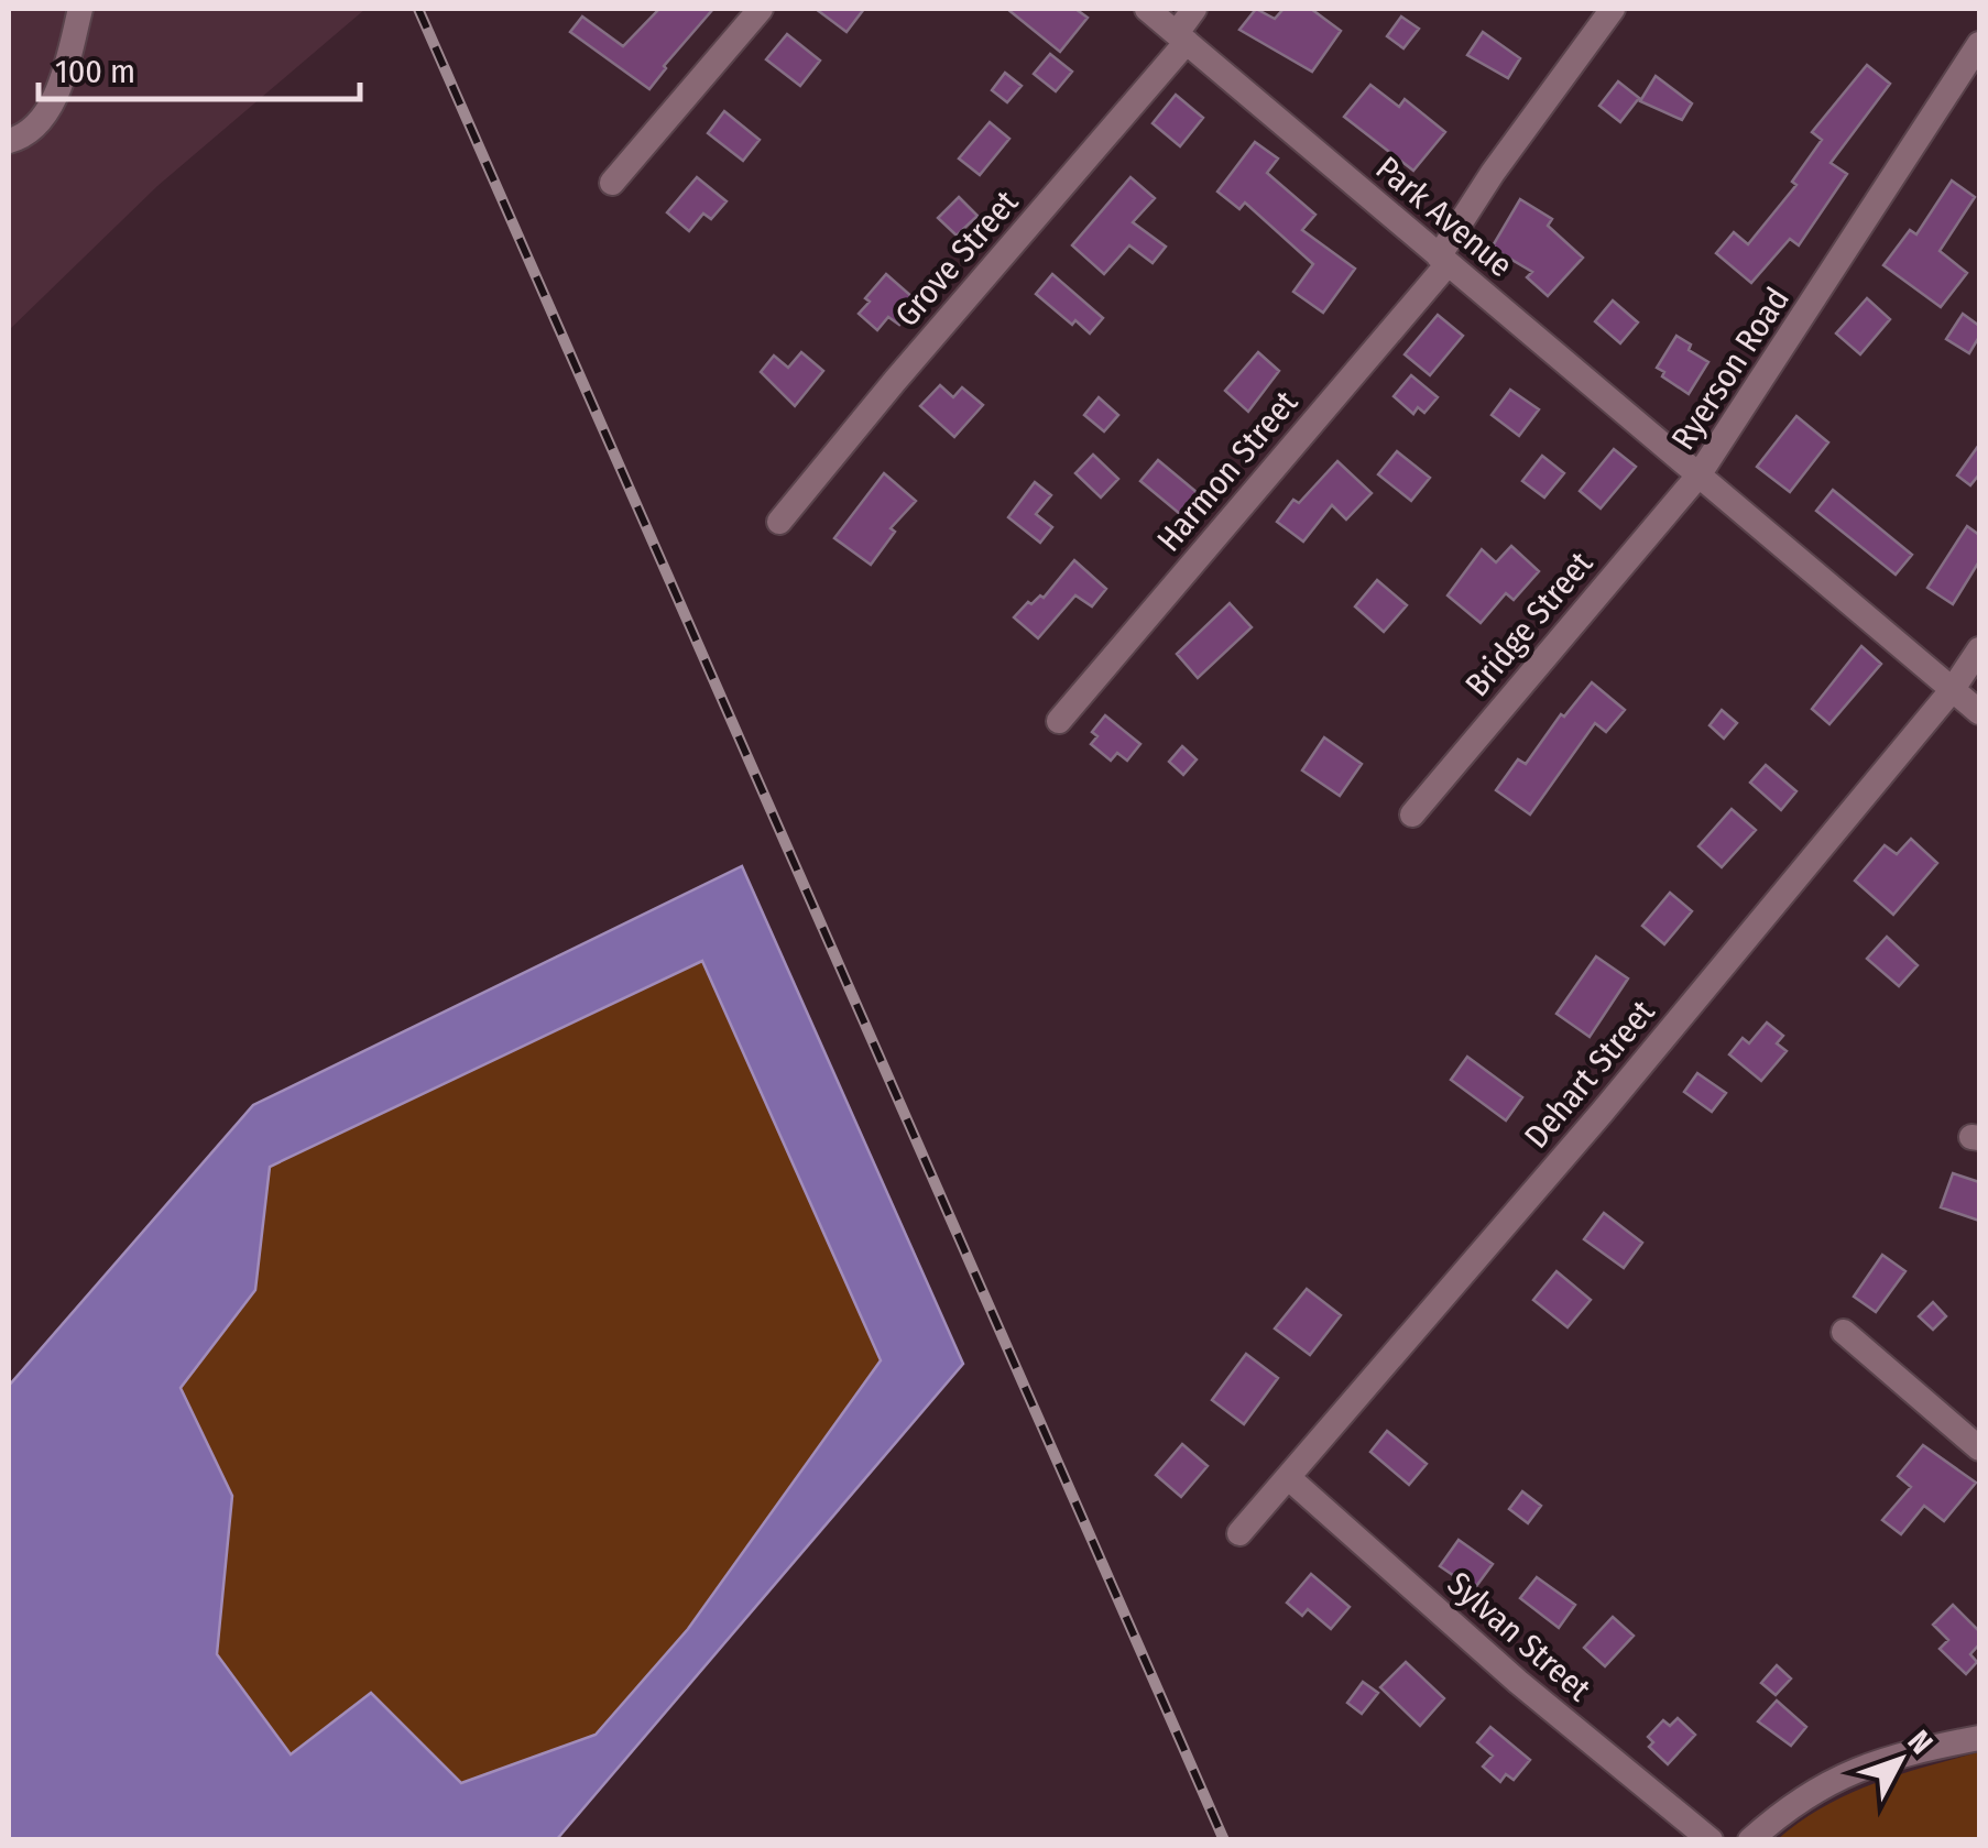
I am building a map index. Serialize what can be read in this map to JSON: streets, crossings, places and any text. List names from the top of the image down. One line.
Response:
{"streets":{"street":["Park Avenue","Grove Street","Ryerson Road","Harmon Street","Bridge Street","Dehart Street","Sylvan Street"]},"crossings":[["Park Avenue","Grove Street"],["Park Avenue","Ryerson Road"],["Park Avenue","Harmon Street"],["Park Avenue","Bridge Street"],["Ryerson Road","Bridge Street"],["Ryerson Road","Dehart Street"],["Dehart Street","Sylvan Street"]],"scale_bar":"100 m","north":"top right"}
